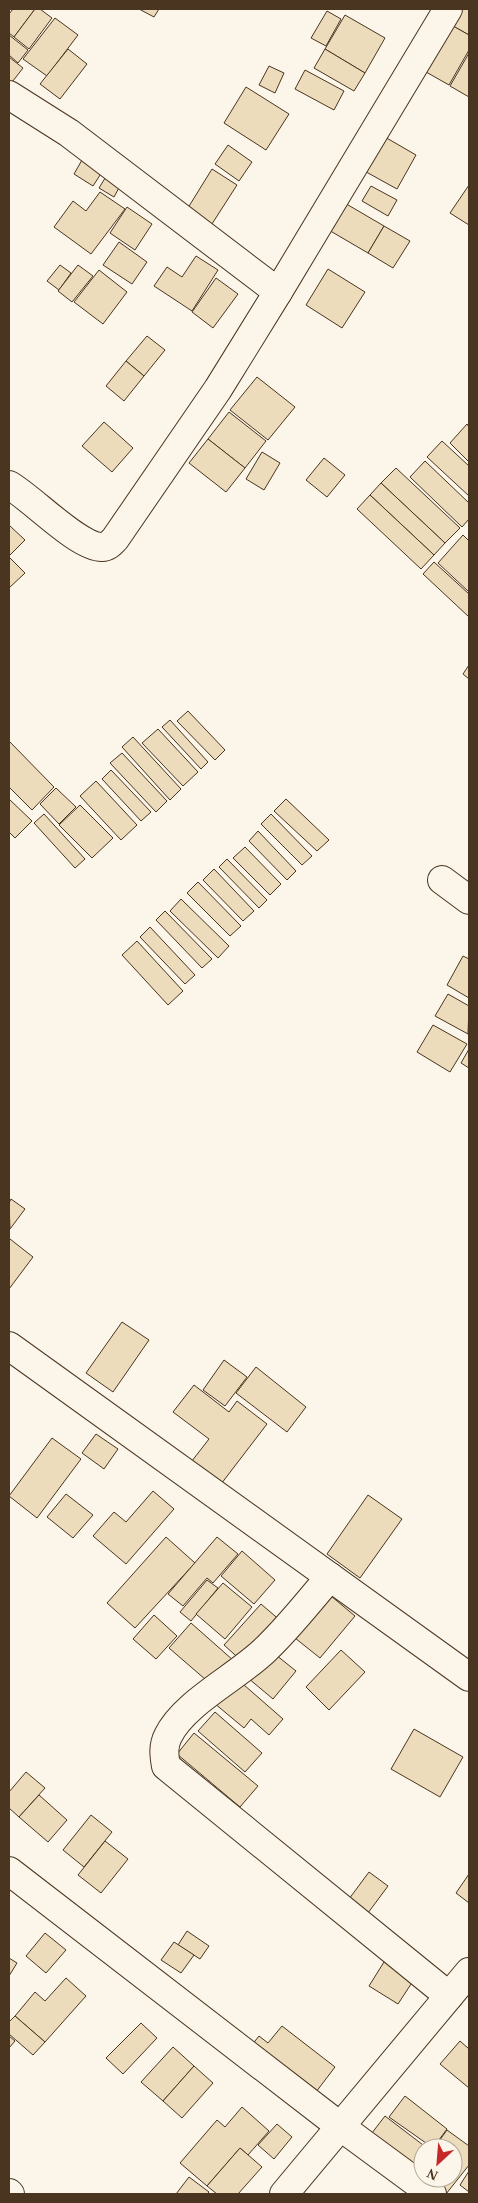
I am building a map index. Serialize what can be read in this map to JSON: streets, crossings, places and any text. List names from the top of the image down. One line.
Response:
{"north":"bottom left"}
